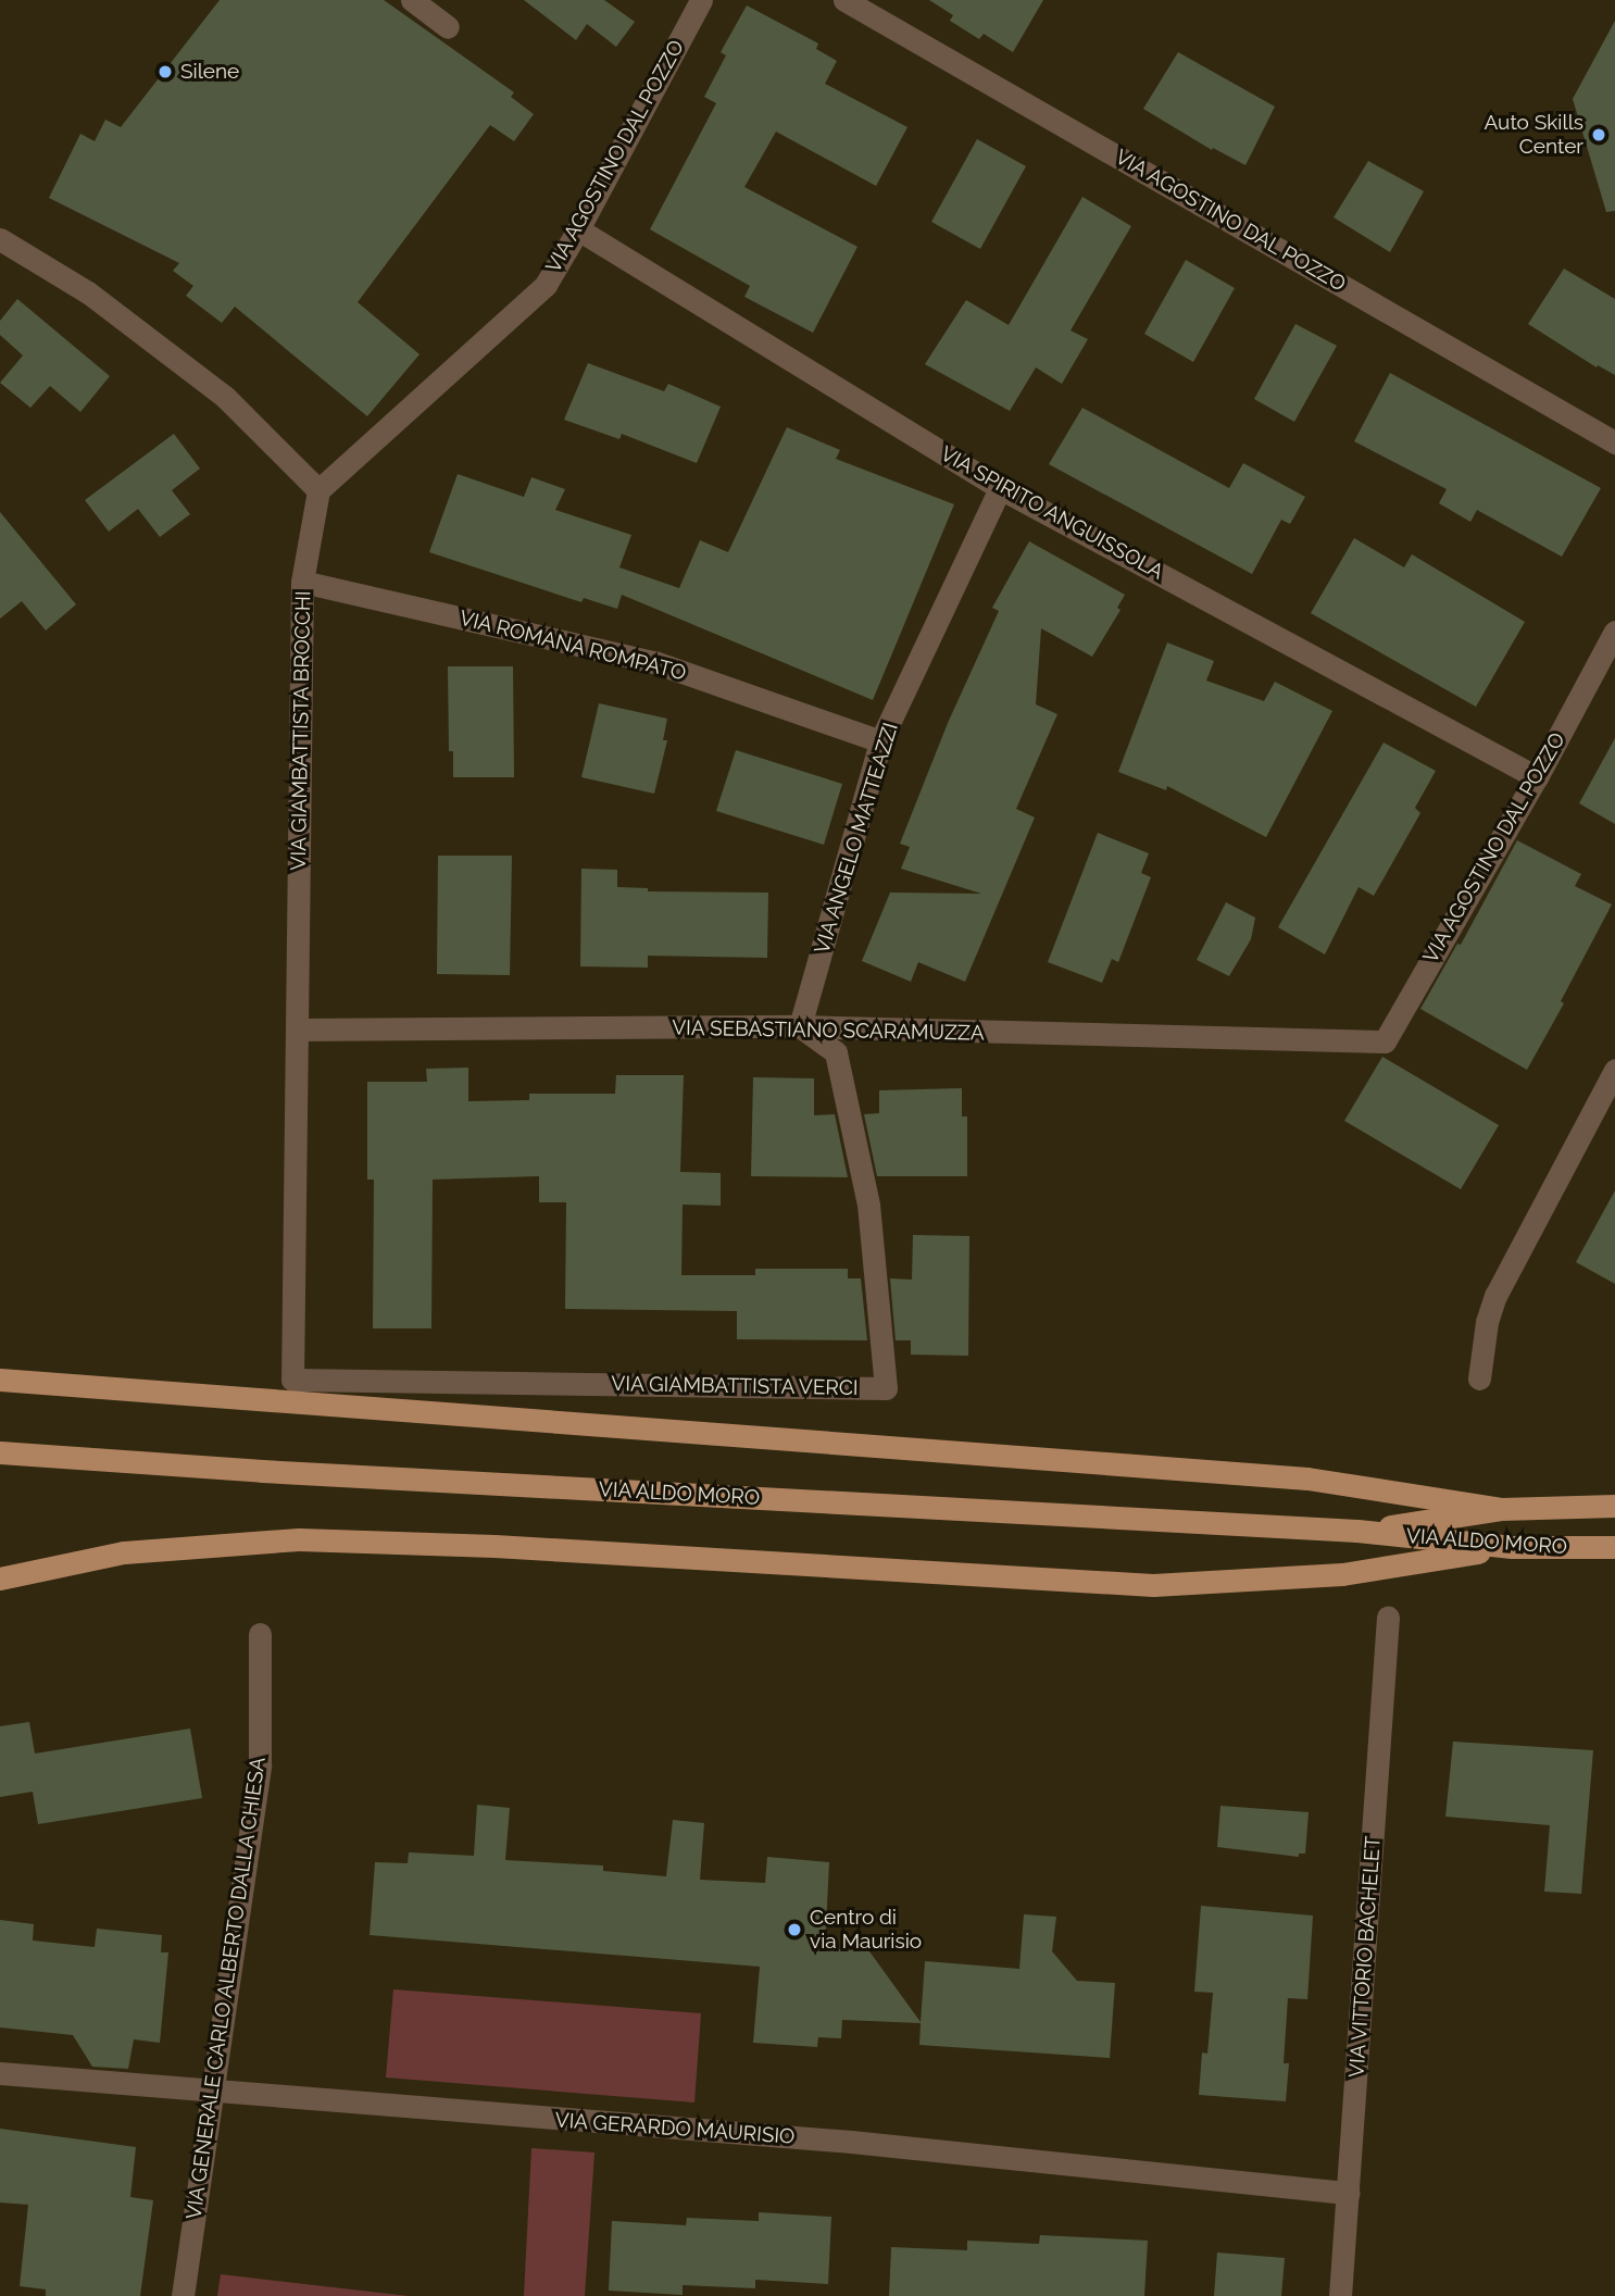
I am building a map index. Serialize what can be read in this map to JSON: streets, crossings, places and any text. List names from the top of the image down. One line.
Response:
{"streets":{"main road":["VIA ALDO MORO"],"street":["VIA AGOSTINO DAL POZZO","VIA SPIRITO ANGUISSOLA","VIA ROMANA ROMPATO","VIA GIAMBATTISTA BROCCHI","VIA ANGELO MATTEAZZI","VIA SEBASTIANO SCARAMUZZA","VIA GIAMBATTISTA VERCI","VIA VITTORIO BACHELET","VIA GENERALE CARLO ALBERTO DALLA CHIESA","VIA GERARDO MAURISIO"]},"crossings":[["VIA AGOSTINO DAL POZZO","VIA SPIRITO ANGUISSOLA"],["VIA AGOSTINO DAL POZZO","VIA GIAMBATTISTA BROCCHI"],["VIA AGOSTINO DAL POZZO","VIA SEBASTIANO SCARAMUZZA"],["VIA SPIRITO ANGUISSOLA","VIA ANGELO MATTEAZZI"],["VIA ROMANA ROMPATO","VIA GIAMBATTISTA BROCCHI"],["VIA ROMANA ROMPATO","VIA ANGELO MATTEAZZI"],["VIA GIAMBATTISTA BROCCHI","VIA SEBASTIANO SCARAMUZZA"],["VIA GIAMBATTISTA BROCCHI","VIA GIAMBATTISTA VERCI"],["VIA ANGELO MATTEAZZI","VIA SEBASTIANO SCARAMUZZA"],["VIA ANGELO MATTEAZZI","VIA GIAMBATTISTA VERCI"],["VIA SEBASTIANO SCARAMUZZA","VIA GIAMBATTISTA VERCI"],["VIA VITTORIO BACHELET","VIA GERARDO MAURISIO"],["VIA GENERALE CARLO ALBERTO DALLA CHIESA","VIA GERARDO MAURISIO"]],"places":["Silene","Auto Skills Center","Centro di via Maurisio"]}
